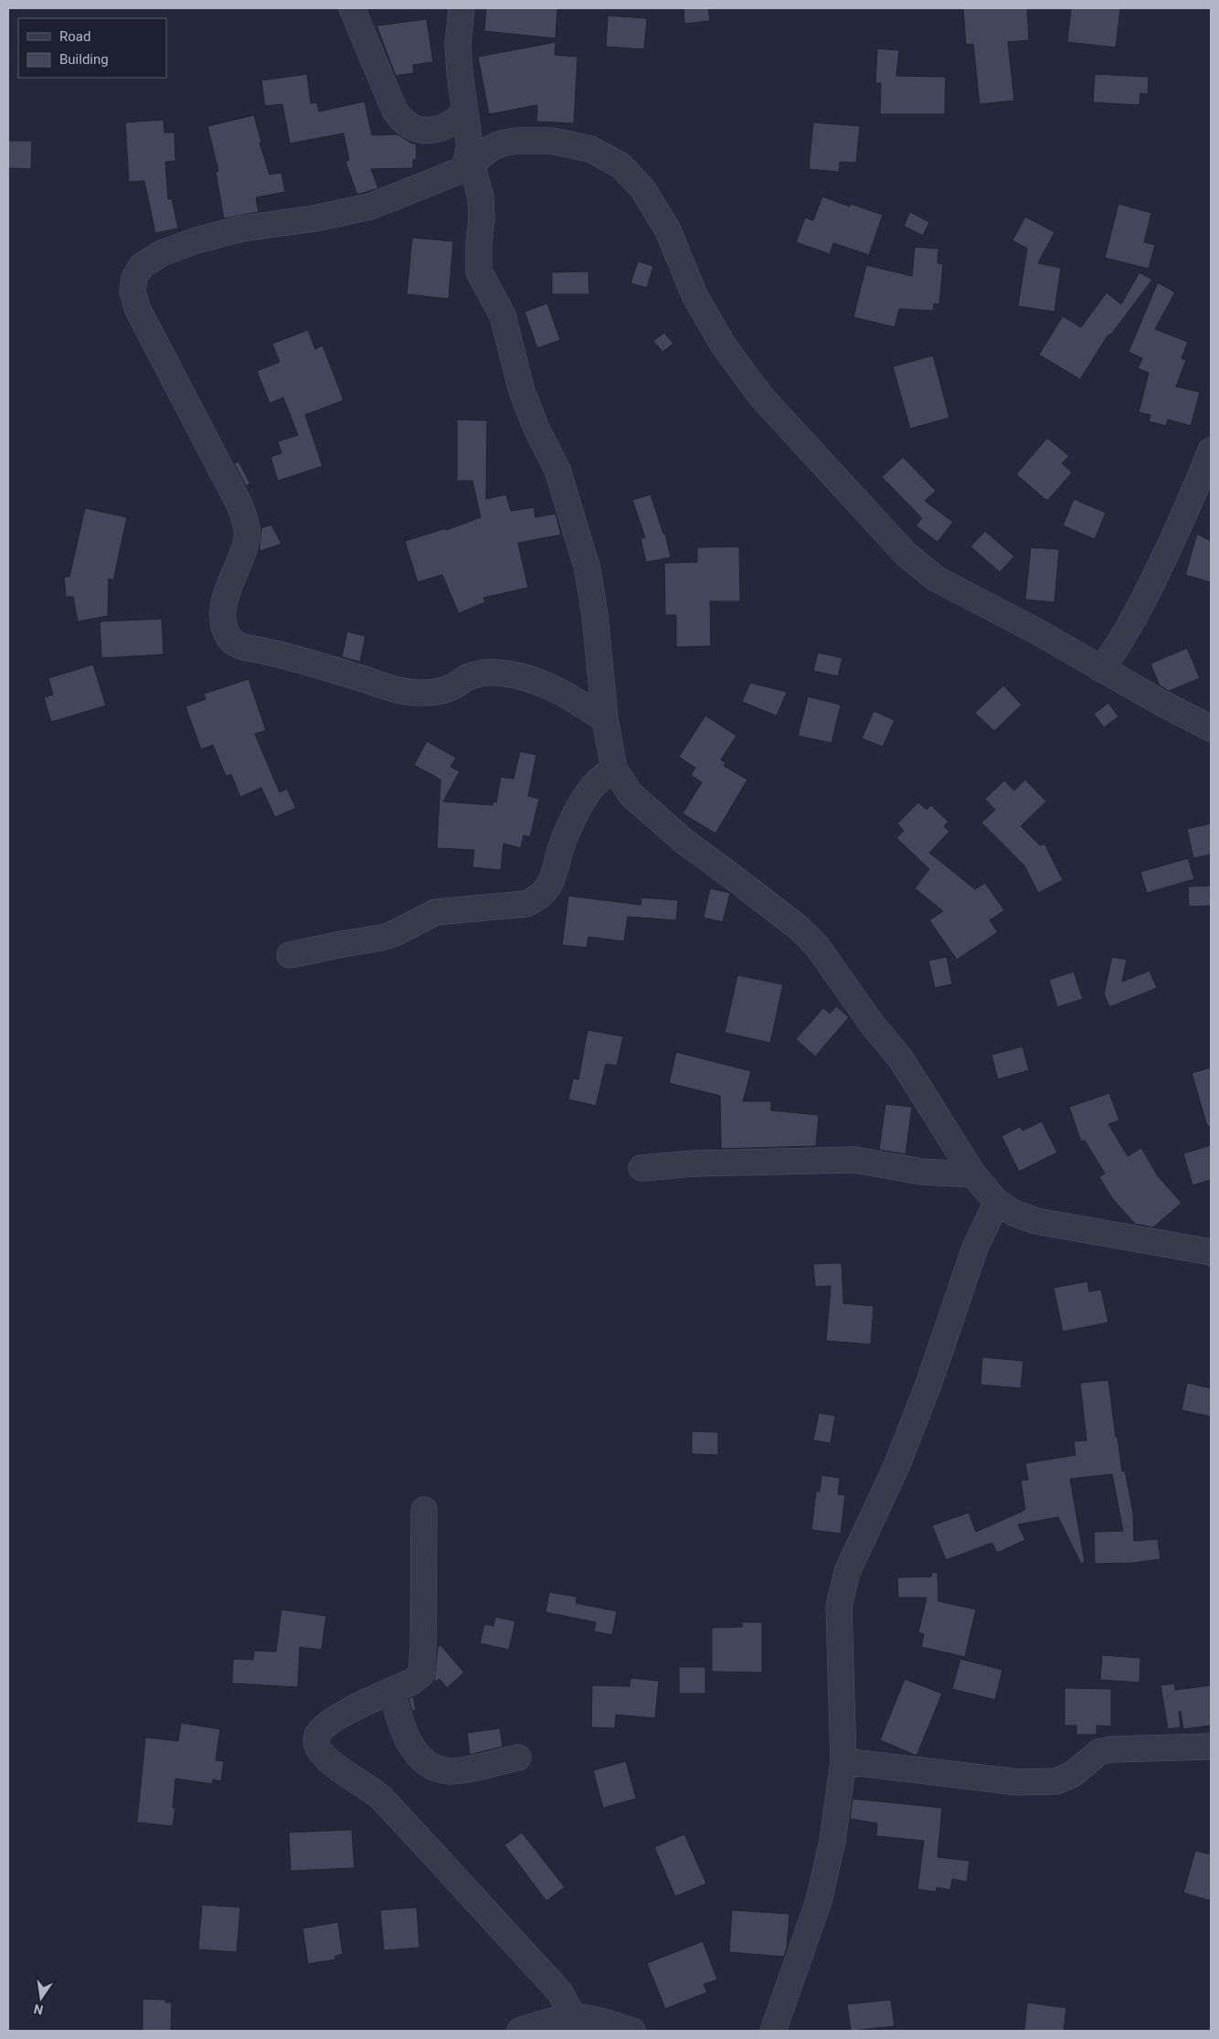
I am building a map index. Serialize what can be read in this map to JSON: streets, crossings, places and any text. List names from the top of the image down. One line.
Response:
{"legend":["Road","Building"],"north":"bottom"}
